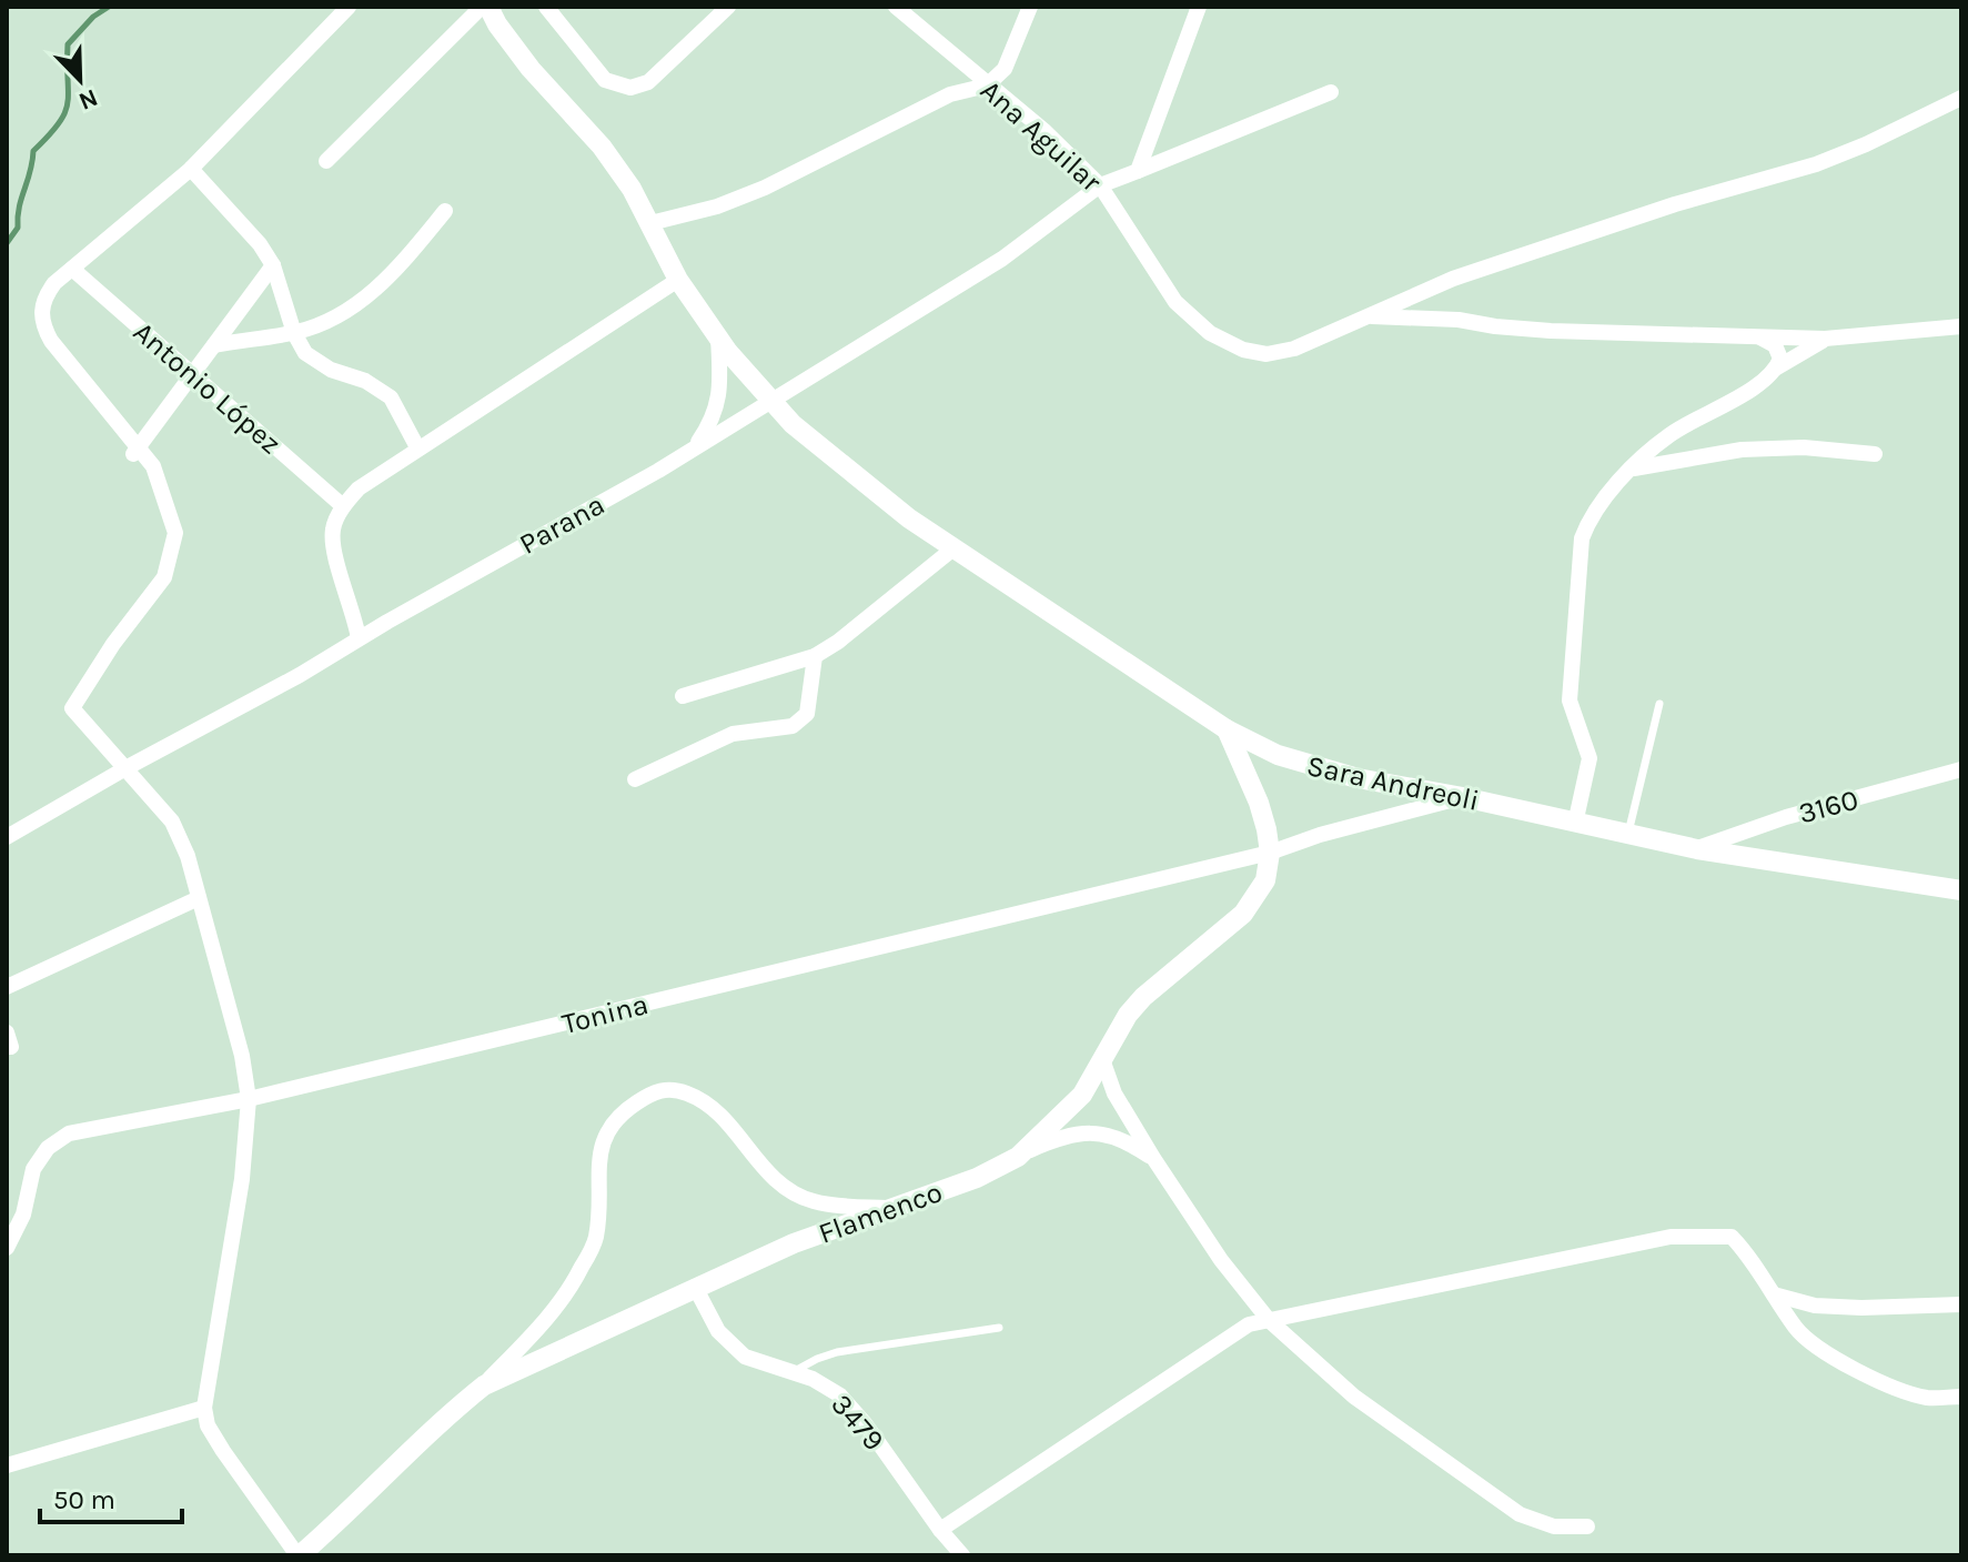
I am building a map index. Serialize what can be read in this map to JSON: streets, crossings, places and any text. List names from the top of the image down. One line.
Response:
{"streets":{"street":["Ana Aguilar","Antonio López","Parana","Sara Andreoli","3160","Tonina","Flamenco","3479"]},"crossings":[["Ana Aguilar","Parana"],["Parana","Sara Andreoli"],["Sara Andreoli","3160"],["Sara Andreoli","Tonina"],["Tonina","Flamenco"],["Flamenco","3479"]],"scale_bar":"50 m","north":"bottom right"}
